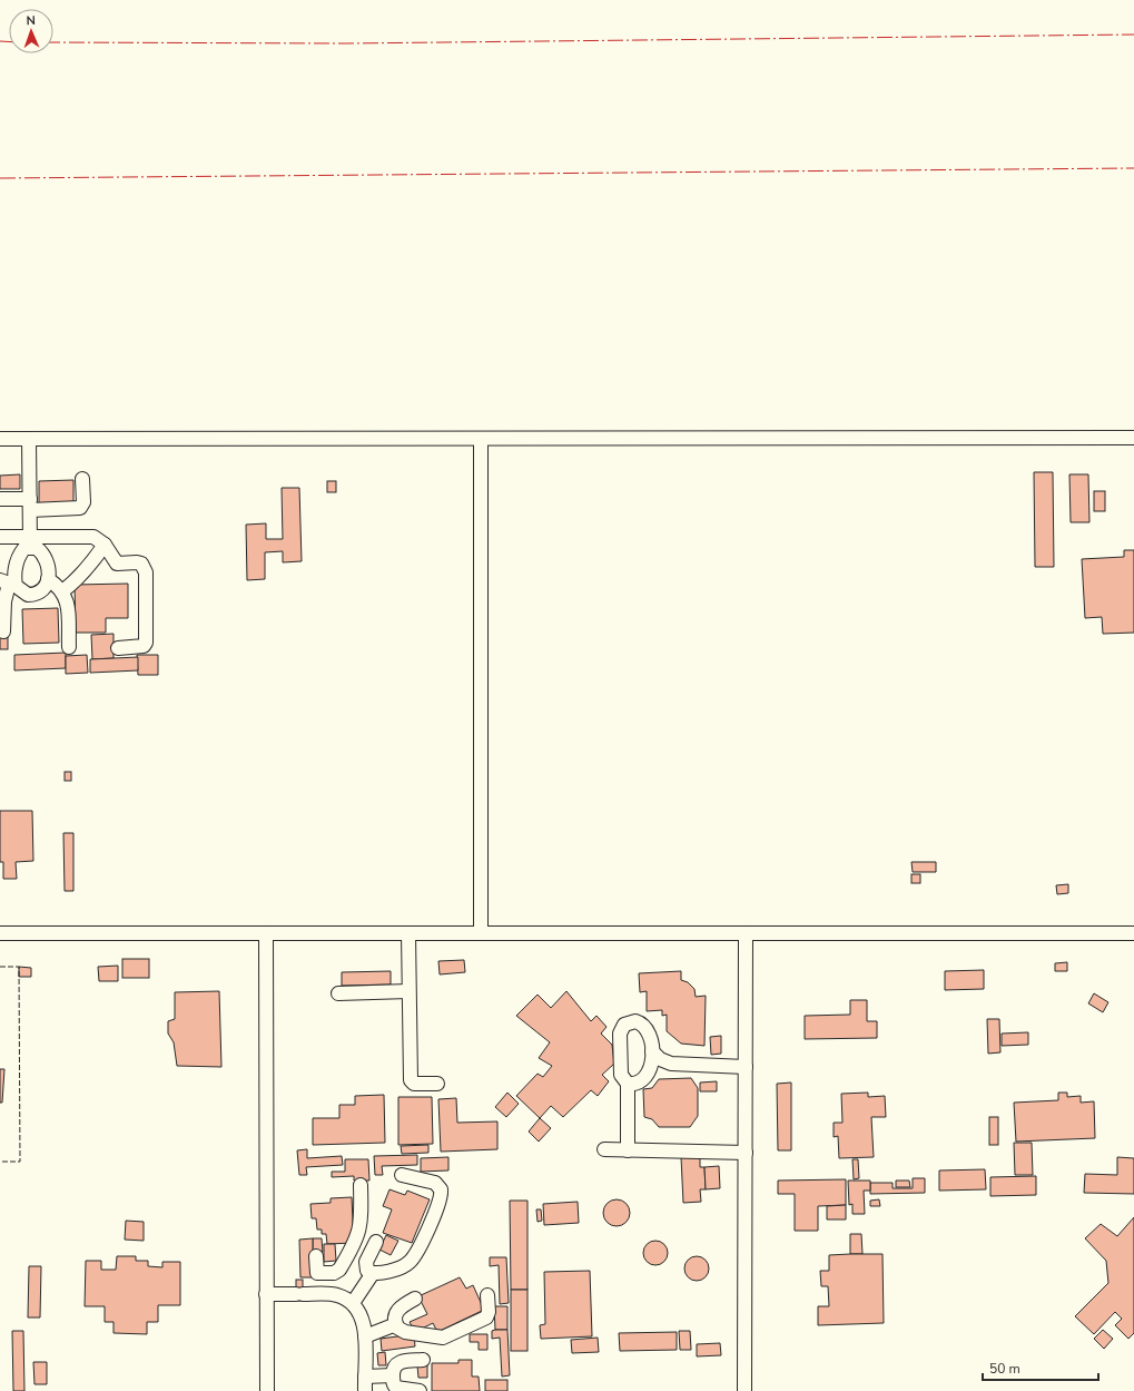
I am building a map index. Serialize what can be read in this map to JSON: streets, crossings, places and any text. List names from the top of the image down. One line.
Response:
{"scale_bar":"50 m","north":"top"}
